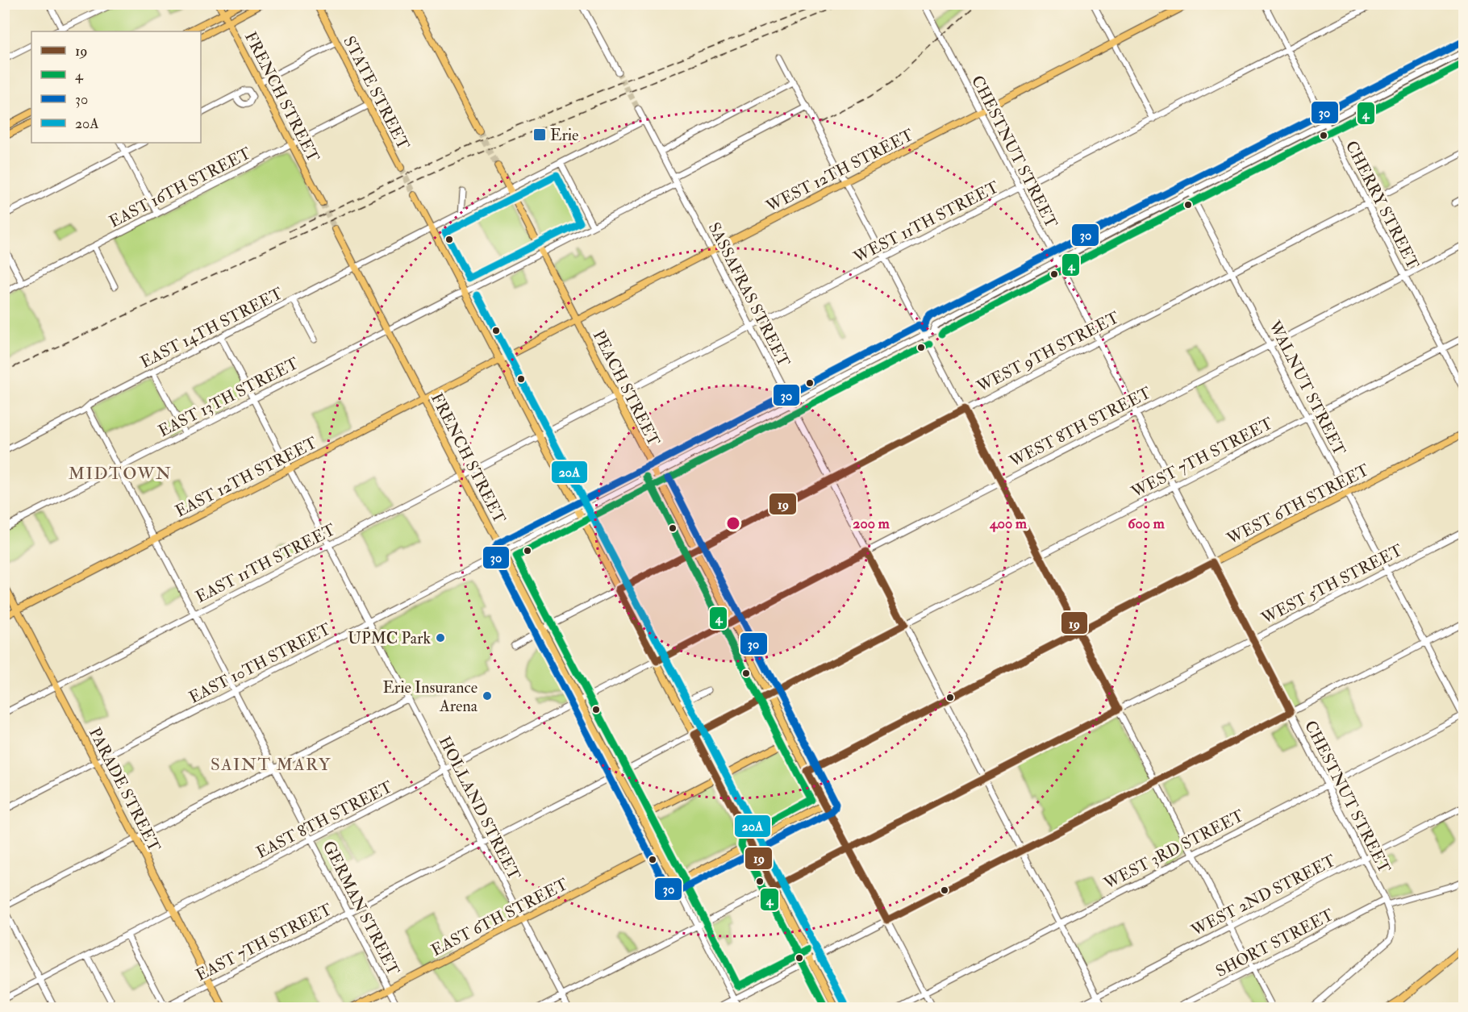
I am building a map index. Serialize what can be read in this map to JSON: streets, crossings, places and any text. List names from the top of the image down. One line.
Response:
{"streets":{"main road":["STATE STREET","FRENCH STREET","WEST 12TH STREET","PEACH STREET","EAST 12TH STREET","WEST 6TH STREET","PARADE STREET","EAST 6TH STREET"],"street":["CHESTNUT STREET","EAST 16TH STREET","CHERRY STREET","WEST 11TH STREET","SASSAFRAS STREET","EAST 14TH STREET","WEST 9TH STREET","WALNUT STREET","EAST 13TH STREET","WEST 8TH STREET","WEST 7TH STREET","EAST 11TH STREET","WEST 5TH STREET","EAST 10TH STREET","HOLLAND STREET","EAST 8TH STREET","WEST 3RD STREET","WEST 2ND STREET","GERMAN STREET","EAST 7TH STREET","SHORT STREET"]},"crossings":[["STATE STREET","EAST 16TH STREET"],["FRENCH STREET","EAST 16TH STREET"],["FRENCH STREET","EAST 14TH STREET"],["FRENCH STREET","WEST 9TH STREET"],["FRENCH STREET","EAST 13TH STREET"],["FRENCH STREET","EAST 12TH STREET"],["FRENCH STREET","EAST 11TH STREET"],["FRENCH STREET","WEST 5TH STREET"],["FRENCH STREET","EAST 10TH STREET"],["FRENCH STREET","EAST 8TH STREET"],["FRENCH STREET","EAST 6TH STREET"],["FRENCH STREET","EAST 7TH STREET"],["CHESTNUT STREET","WEST 12TH STREET"],["CHESTNUT STREET","WEST 11TH STREET"],["CHESTNUT STREET","WEST 9TH STREET"],["CHESTNUT STREET","WEST 8TH STREET"],["CHESTNUT STREET","WEST 7TH STREET"],["CHESTNUT STREET","WEST 6TH STREET"],["CHESTNUT STREET","WEST 5TH STREET"],["CHESTNUT STREET","EAST 10TH STREET"],["CHESTNUT STREET","WEST 3RD STREET"],["CHESTNUT STREET","WEST 2ND STREET"],["CHESTNUT STREET","SHORT STREET"],["WEST 12TH STREET","SASSAFRAS STREET"],["WEST 12TH STREET","PEACH STREET"],["WEST 12TH STREET","EAST 12TH STREET"],["CHERRY STREET","WEST 11TH STREET"],["CHERRY STREET","WEST 9TH STREET"],["CHERRY STREET","WEST 8TH STREET"],["CHERRY STREET","WEST 7TH STREET"],["WEST 11TH STREET","SASSAFRAS STREET"],["WEST 11TH STREET","PEACH STREET"],["WEST 11TH STREET","EAST 11TH STREET"],["SASSAFRAS STREET","EAST 14TH STREET"],["SASSAFRAS STREET","WEST 9TH STREET"],["SASSAFRAS STREET","EAST 13TH STREET"],["SASSAFRAS STREET","WEST 8TH STREET"],["SASSAFRAS STREET","WEST 7TH STREET"],["SASSAFRAS STREET","WEST 6TH STREET"],["SASSAFRAS STREET","WEST 5TH STREET"],["SASSAFRAS STREET","EAST 10TH STREET"],["SASSAFRAS STREET","WEST 3RD STREET"],["SASSAFRAS STREET","WEST 2ND STREET"],["EAST 14TH STREET","PEACH STREET"],["EAST 14TH STREET","HOLLAND STREET"],["EAST 14TH STREET","GERMAN STREET"],["WEST 9TH STREET","PEACH STREET"],["WEST 9TH STREET","WALNUT STREET"],["PEACH STREET","EAST 13TH STREET"],["PEACH STREET","WEST 8TH STREET"],["PEACH STREET","WEST 7TH STREET"],["PEACH STREET","WEST 6TH STREET"],["PEACH STREET","WEST 5TH STREET"],["PEACH STREET","EAST 10TH STREET"],["PEACH STREET","WEST 3RD STREET"],["WALNUT STREET","WEST 8TH STREET"],["WALNUT STREET","WEST 7TH STREET"],["WALNUT STREET","WEST 6TH STREET"],["WALNUT STREET","WEST 5TH STREET"],["WALNUT STREET","EAST 10TH STREET"],["WALNUT STREET","WEST 3RD STREET"],["EAST 13TH STREET","HOLLAND STREET"],["EAST 13TH STREET","GERMAN STREET"],["WEST 8TH STREET","EAST 8TH STREET"],["WEST 7TH STREET","EAST 7TH STREET"],["EAST 12TH STREET","PARADE STREET"],["EAST 12TH STREET","HOLLAND STREET"],["EAST 12TH STREET","GERMAN STREET"],["EAST 11TH STREET","PARADE STREET"],["EAST 11TH STREET","HOLLAND STREET"],["EAST 11TH STREET","GERMAN STREET"],["WEST 5TH STREET","HOLLAND STREET"],["EAST 10TH STREET","PARADE STREET"],["EAST 10TH STREET","HOLLAND STREET"],["EAST 10TH STREET","GERMAN STREET"],["PARADE STREET","EAST 8TH STREET"],["PARADE STREET","EAST 7TH STREET"],["HOLLAND STREET","EAST 8TH STREET"],["HOLLAND STREET","EAST 6TH STREET"],["HOLLAND STREET","EAST 7TH STREET"],["EAST 8TH STREET","GERMAN STREET"],["GERMAN STREET","EAST 6TH STREET"],["GERMAN STREET","EAST 7TH STREET"]],"districts":["MIDTOWN","SAINT MARY"],"places":{"transit":["Erie"],"other":["UPMC Park","Erie Insurance Arena"]},"lines":["transit line 30","transit line 4","transit line 20A","transit line 19"],"legend":["19","4","30","20A"],"rings":["200 m","400 m","600 m"]}
